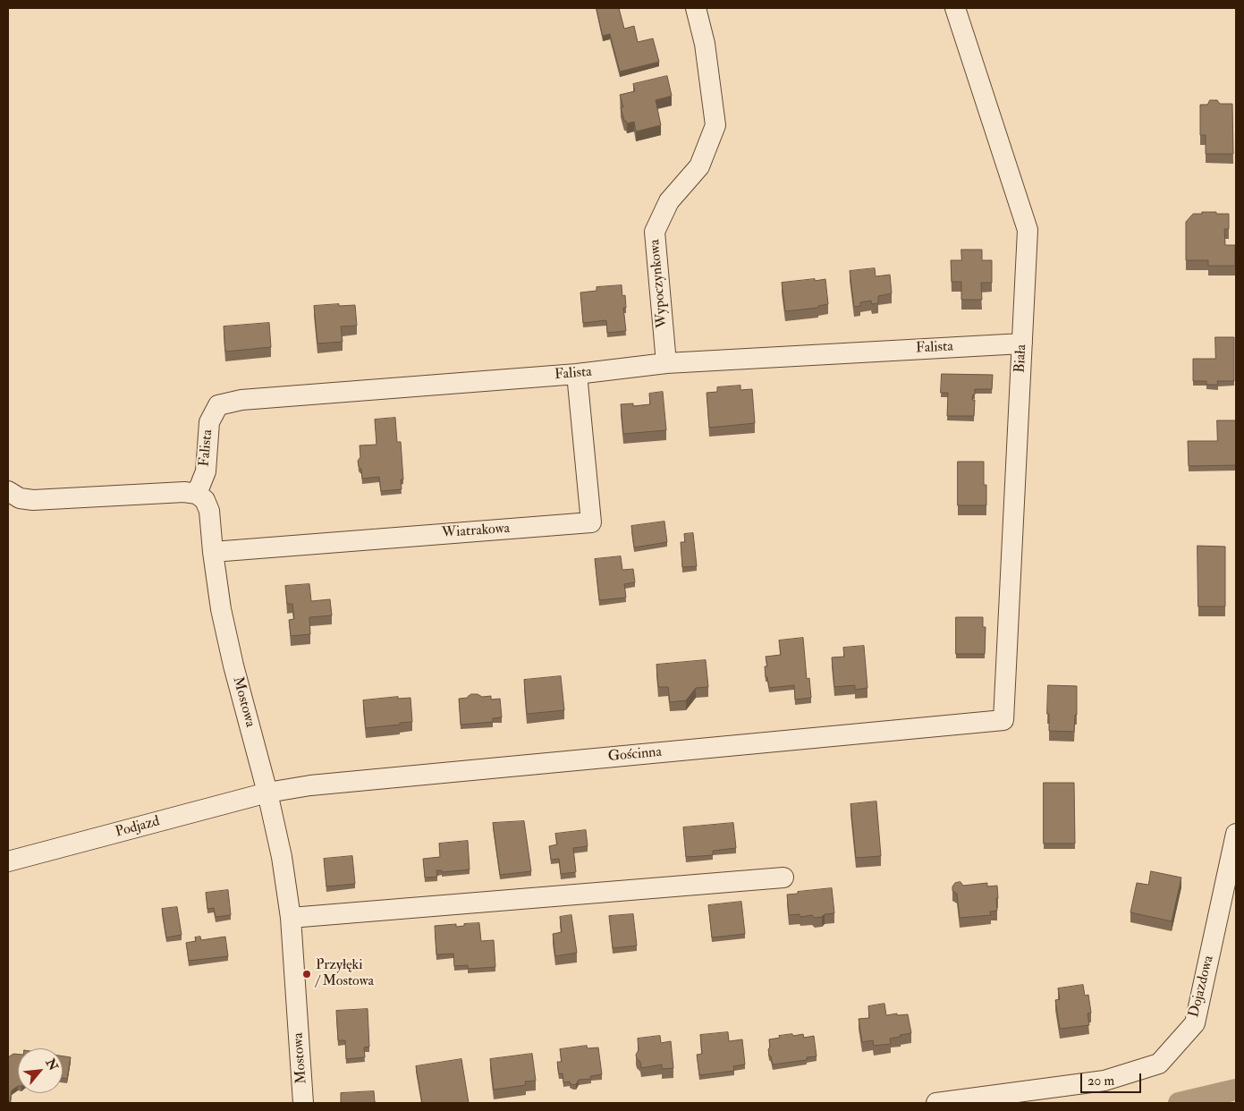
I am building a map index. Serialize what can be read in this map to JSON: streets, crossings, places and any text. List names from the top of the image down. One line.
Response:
{"streets":{"street":["Wypoczynkowa","Falista","Biała","Wiatrakowa","Mostowa","Gościnna","Podjazd","Dojazdowa"]},"crossings":[["Wypoczynkowa","Falista"],["Falista","Biała"],["Falista","Wiatrakowa"],["Falista","Mostowa"],["Biała","Gościnna"],["Wiatrakowa","Mostowa"],["Mostowa","Gościnna"],["Mostowa","Podjazd"],["Gościnna","Podjazd"]],"places":["Przyłęki / Mostowa"],"scale_bar":"20 m","north":"top right"}
